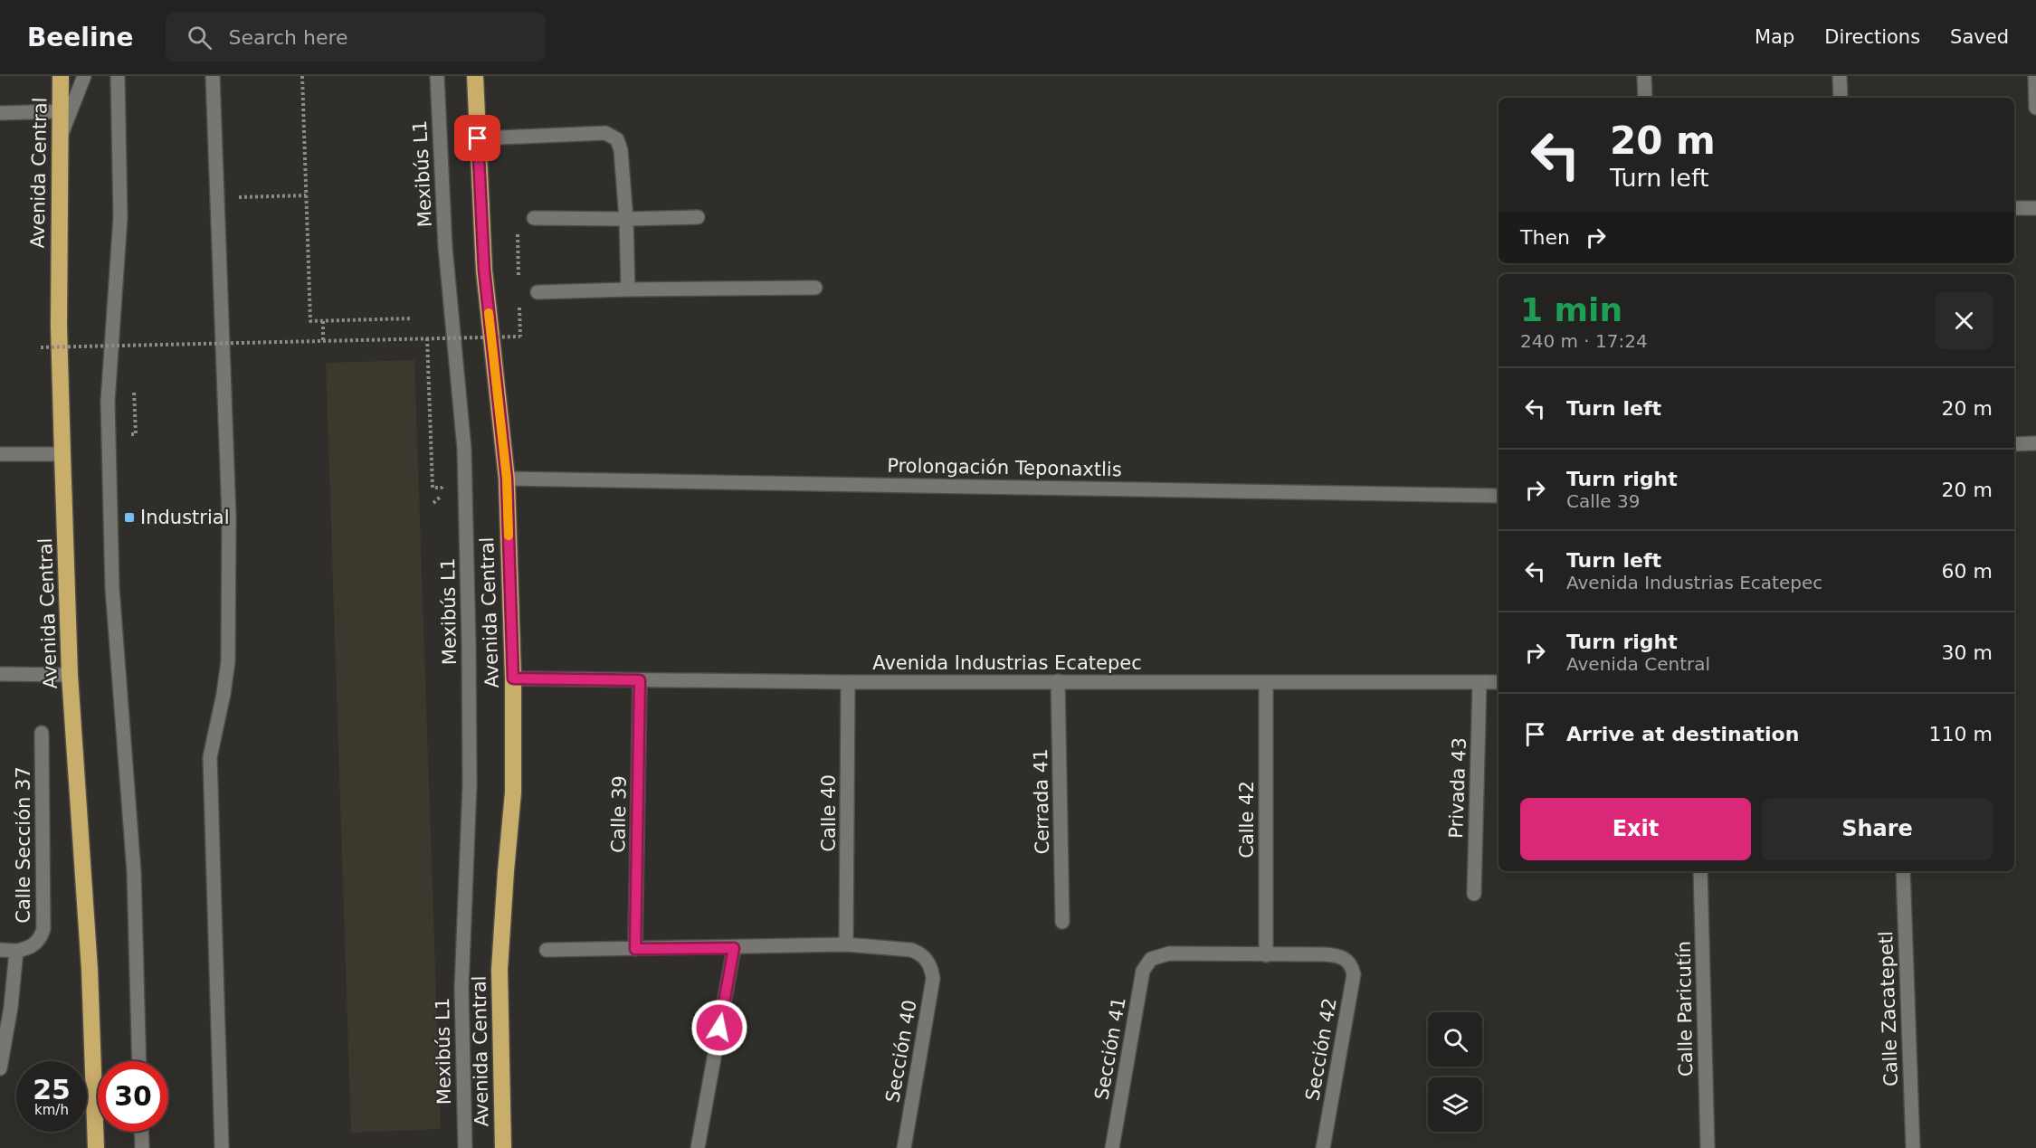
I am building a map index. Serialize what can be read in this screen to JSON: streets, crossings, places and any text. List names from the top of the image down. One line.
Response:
{"streets":{"highway":["Avenida Central"],"street":["Mexibús L1","Prolongación Teponaxtlis","Avenida Industrias Ecatepec","Privada 43","Cerrada 41","Calle 40","Calle 39","Calle 42","Calle Sección 37","Calle Paricutín","Calle Zacatepetl","Sección 41","Sección 42","Sección 40"]},"crossings":[["Avenida Central","Prolongación Teponaxtlis"],["Avenida Central","Avenida Industrias Ecatepec"],["Avenida Industrias Ecatepec","Privada 43"],["Avenida Industrias Ecatepec","Cerrada 41"],["Avenida Industrias Ecatepec","Calle 40"],["Avenida Industrias Ecatepec","Calle 39"],["Avenida Industrias Ecatepec","Calle 42"],["Calle 40","Sección 40"],["Calle 42","Sección 41"],["Calle 42","Sección 42"],["Sección 41","Sección 42"]],"places":{"transit":["Industrial"]},"page":{"header":"Beeline","search":"Search here","nav":["Map","Directions","Saved"],"turn":["20 m","Turn left"],"then":"Then","heading":["1 min","240 m · 17:24"],"list":[{"name":"Turn left","value":"20 m"},{"name":"Turn right","note":"Calle 39","value":"20 m"},{"name":"Turn left","note":"Avenida Industrias Ecatepec","value":"60 m"},{"name":"Turn right","note":"Avenida Central","value":"30 m"},{"name":"Arrive at destination","value":"110 m"}],"buttons":["Exit","Share"],"speed":"25 km/h","limit":"30"}}
